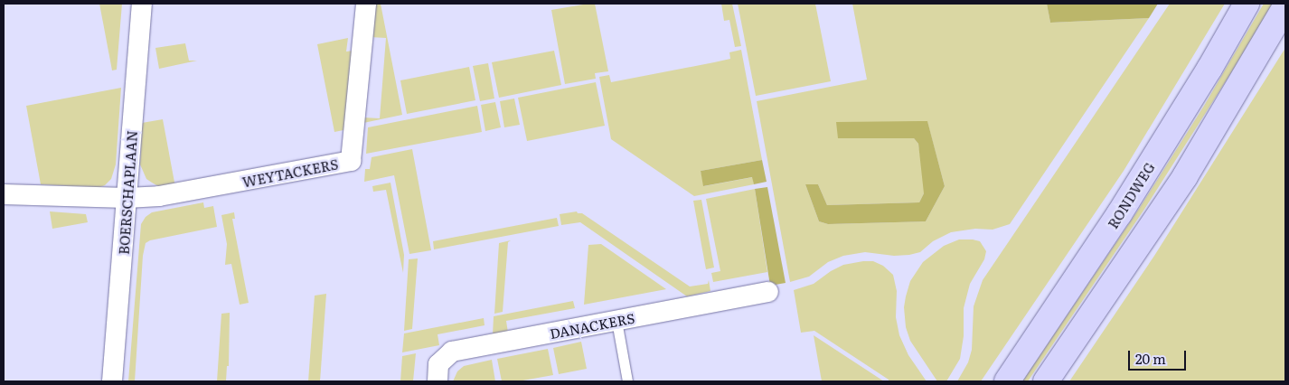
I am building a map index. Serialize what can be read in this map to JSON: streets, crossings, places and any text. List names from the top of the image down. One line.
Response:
{"streets":{"main road":["RONDWEG"],"street":["WEYTACKERS","BOERSCHAPLAAN","DANACKERS"]},"crossings":[["WEYTACKERS","BOERSCHAPLAAN"]],"scale_bar":"20 m"}
